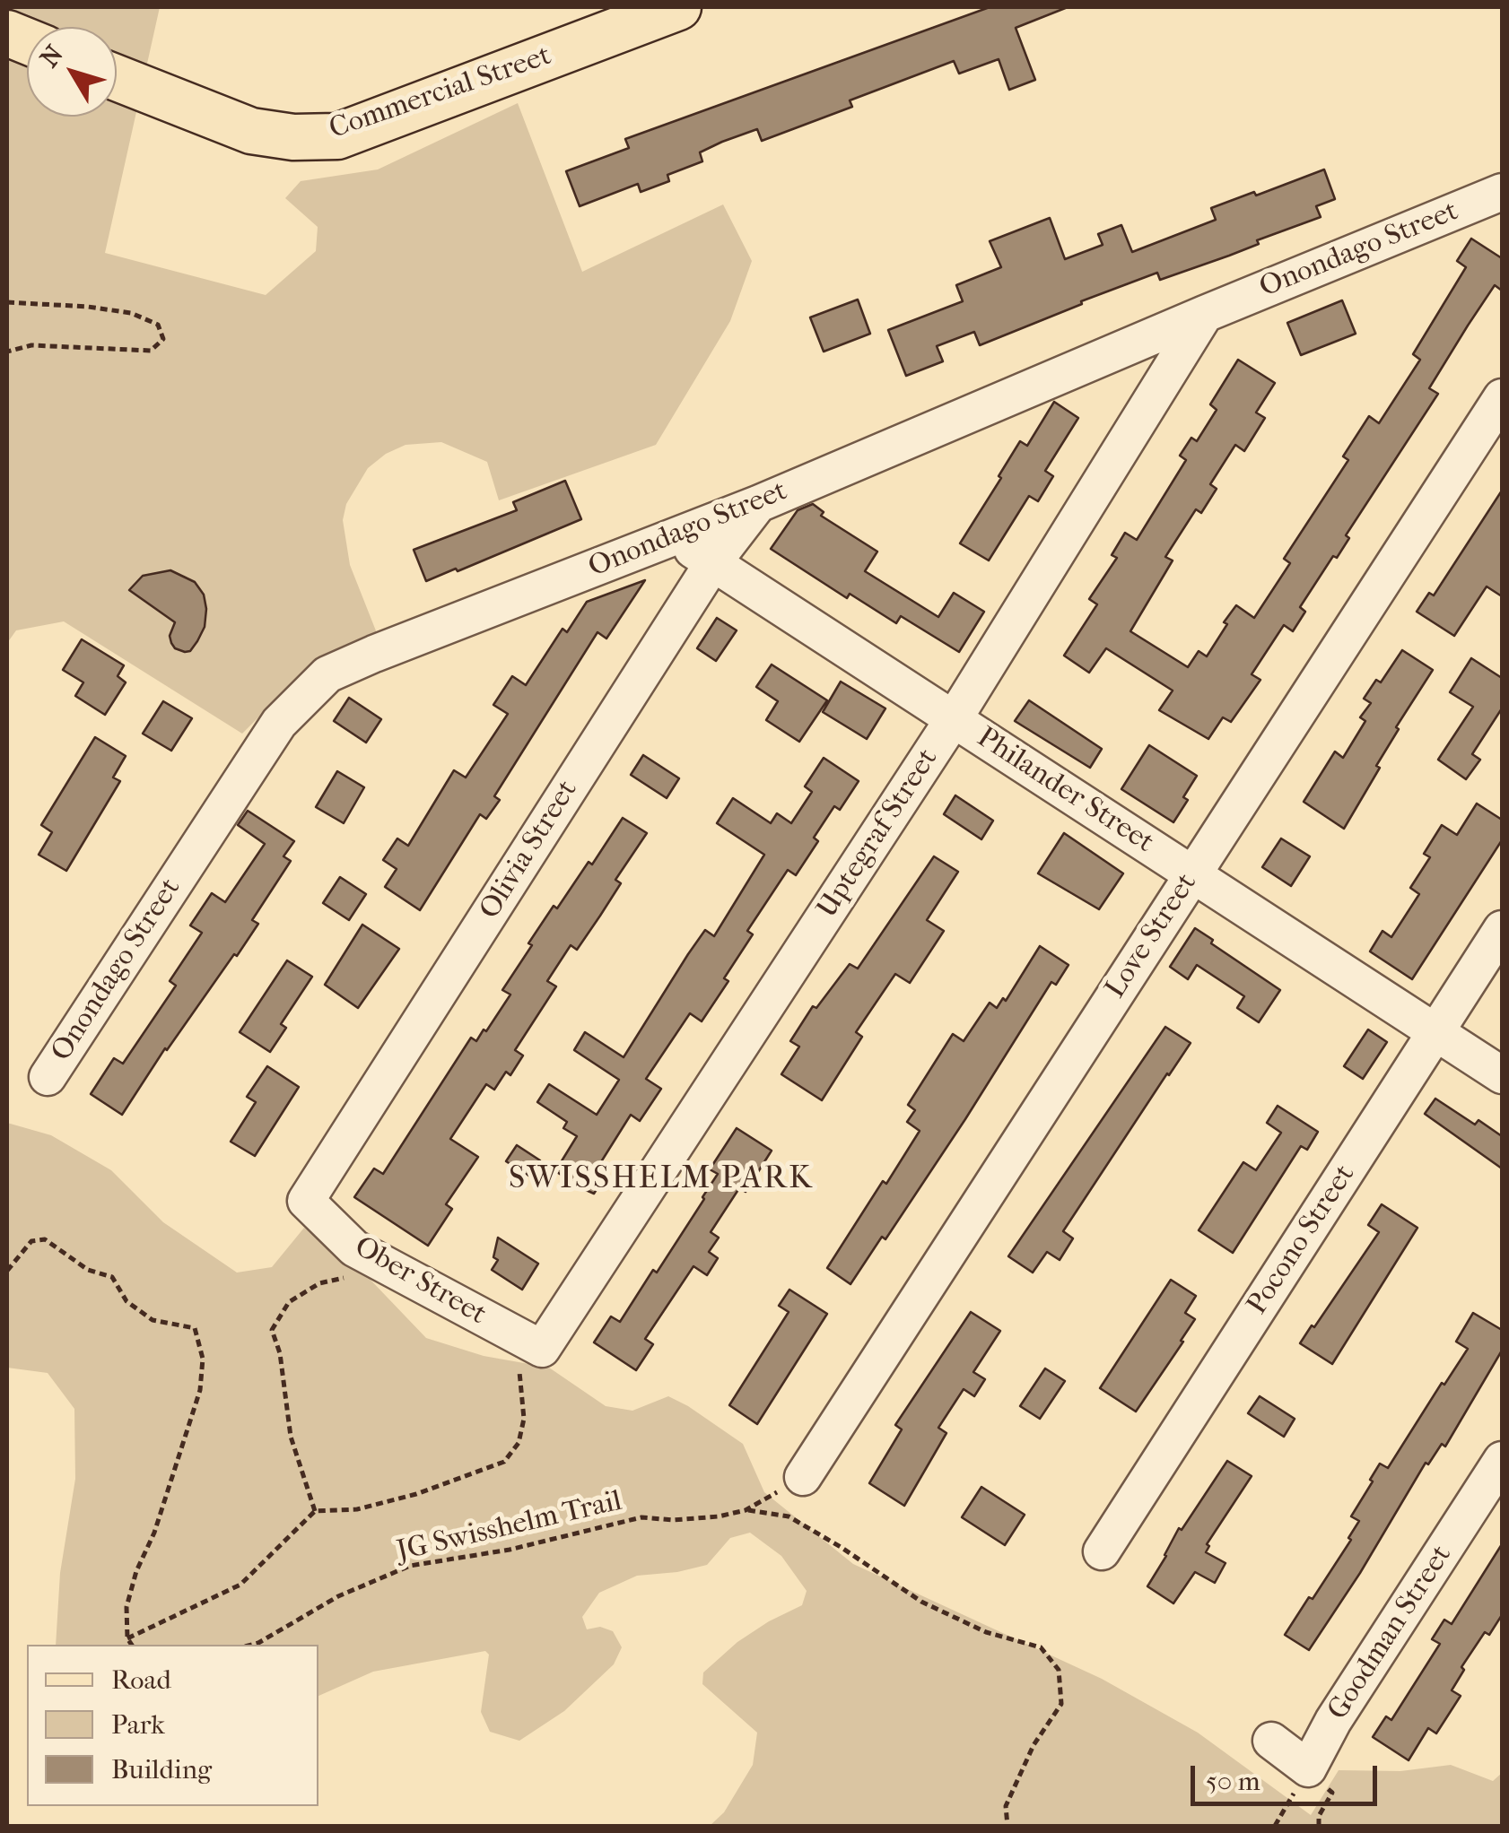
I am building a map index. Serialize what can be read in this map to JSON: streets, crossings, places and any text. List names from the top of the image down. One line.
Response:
{"streets":{"main road":["Commercial Street"],"street":["Onondago Street","Philander Street","Uptegraf Street","Olivia Street","Love Street","Pocono Street","Ober Street","Goodman Street"],"path":["JG Swisshelm Trail"]},"crossings":[["Onondago Street","Philander Street"],["Onondago Street","Uptegraf Street"],["Onondago Street","Olivia Street"],["Philander Street","Uptegraf Street"],["Philander Street","Olivia Street"],["Philander Street","Love Street"],["Philander Street","Pocono Street"],["Uptegraf Street","Ober Street"],["Olivia Street","Ober Street"],["Love Street","JG Swisshelm Trail"]],"districts":["SWISSHELM PARK"],"legend":["Road","Park","Building"],"scale_bar":"50 m","north":"top left"}
